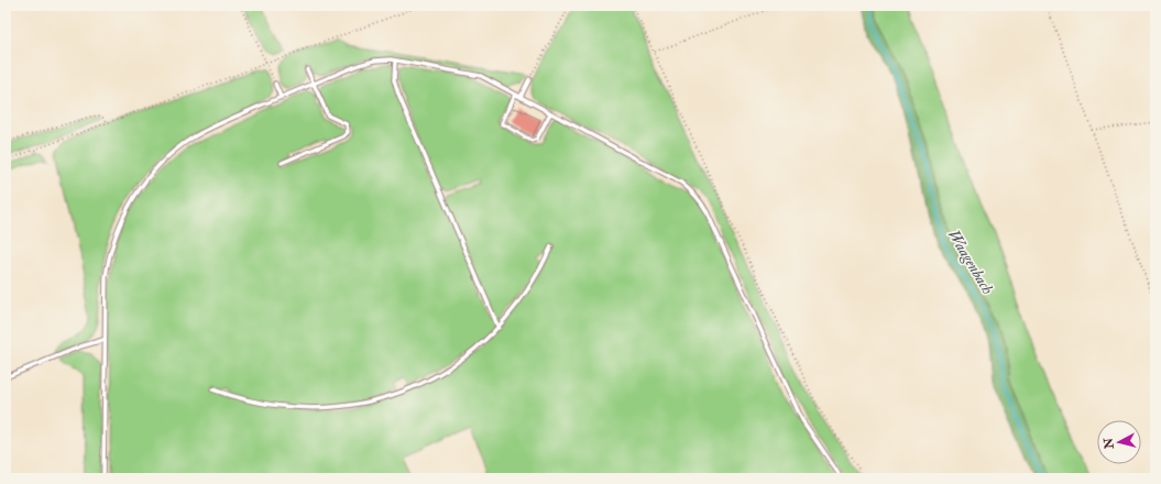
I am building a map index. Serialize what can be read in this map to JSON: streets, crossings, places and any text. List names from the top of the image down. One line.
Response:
{"water":["Waagenbach"],"north":"left"}
